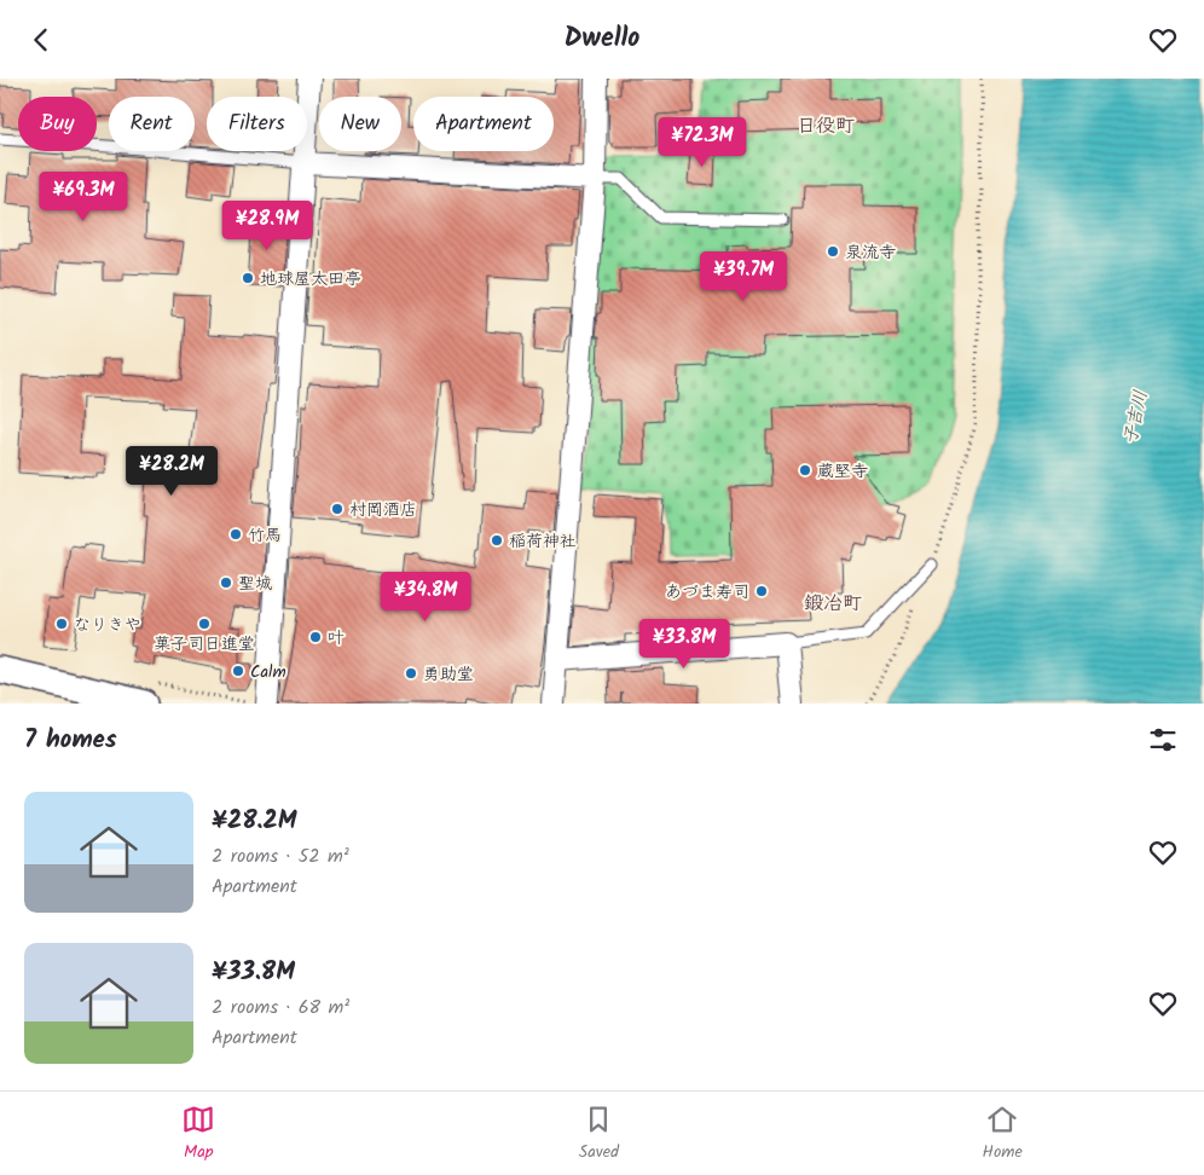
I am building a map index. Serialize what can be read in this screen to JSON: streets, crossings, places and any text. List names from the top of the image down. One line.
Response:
{"districts":["日役町","鍛冶町"],"water":["子吉川"],"places":["泉流寺","地球屋太田亭","蔵堅寺","村岡酒店","竹馬","稲荷神社","聖城","あづま寿司","なりきや","菓子司日進堂","叶","Calm","勇助堂"],"page":{"header":"Dwello","chip":["Buy","Rent","Filters","New","Apartment"],"price":["¥72.3M","¥69.3M","¥28.9M","¥39.7M","¥28.2M","¥34.8M","¥33.8M"],"heading":"7 homes","list":[{"name":"¥28.2M","note":"2 rooms · 52 m² · Apartment"},{"name":"¥33.8M","note":"2 rooms · 68 m² · Apartment"}],"tabs":["Map","Saved","Home"]}}
